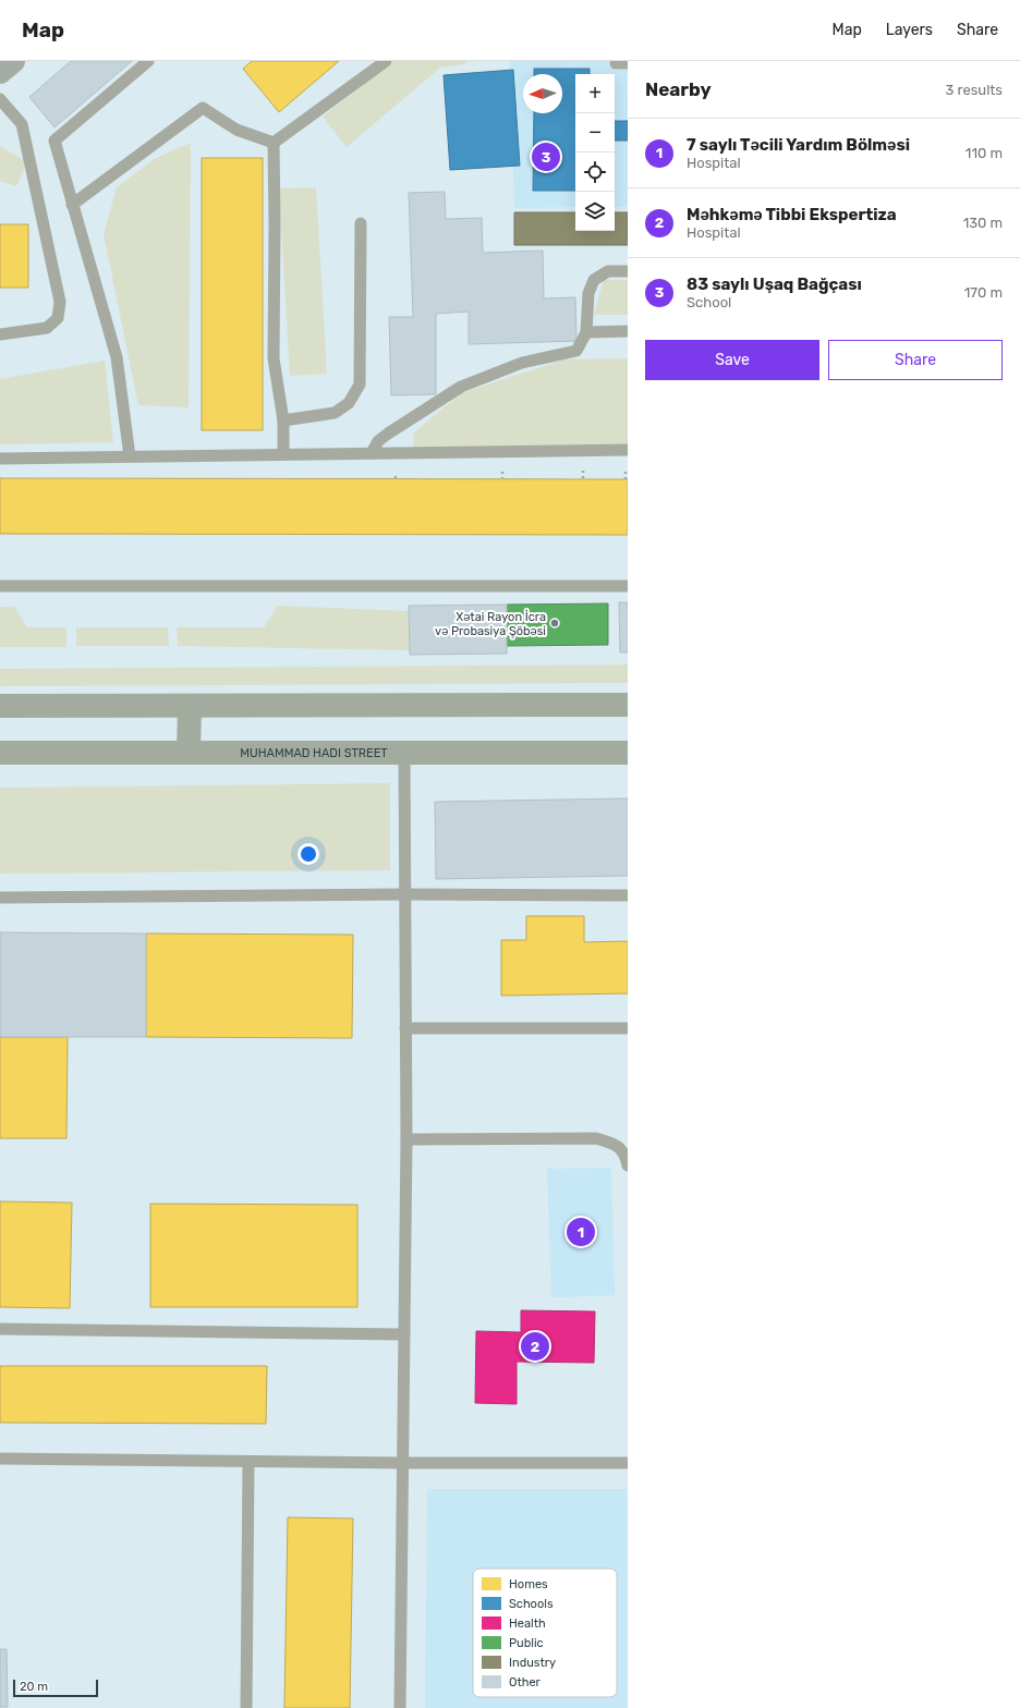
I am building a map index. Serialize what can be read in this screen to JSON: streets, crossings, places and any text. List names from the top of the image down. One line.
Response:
{"streets":{"street":["MUHAMMAD HADI STREET"]},"places":["Xətai Rayon İcra və Probasiya Şöbəsi"],"legend":["Homes","Schools","Health","Public","Industry","Other"],"scale_bar":"20 m","north":"left","page":{"header":"Map","nav":["Map","Layers","Share"],"heading":["Nearby","3 results"],"map_buttons":["+","−"],"list":[{"mark":"1","name":"7 saylı Təcili Yardım Bölməsi","note":"Hospital","value":"110 m"},{"mark":"2","name":"Məhkəmə Tibbi Ekspertiza","note":"Hospital","value":"130 m"},{"mark":"3","name":"83 saylı Uşaq Bağçası","note":"School","value":"170 m"}],"pins":["3","1","2"],"buttons":["Save","Share"],"scale":"20 m"}}
